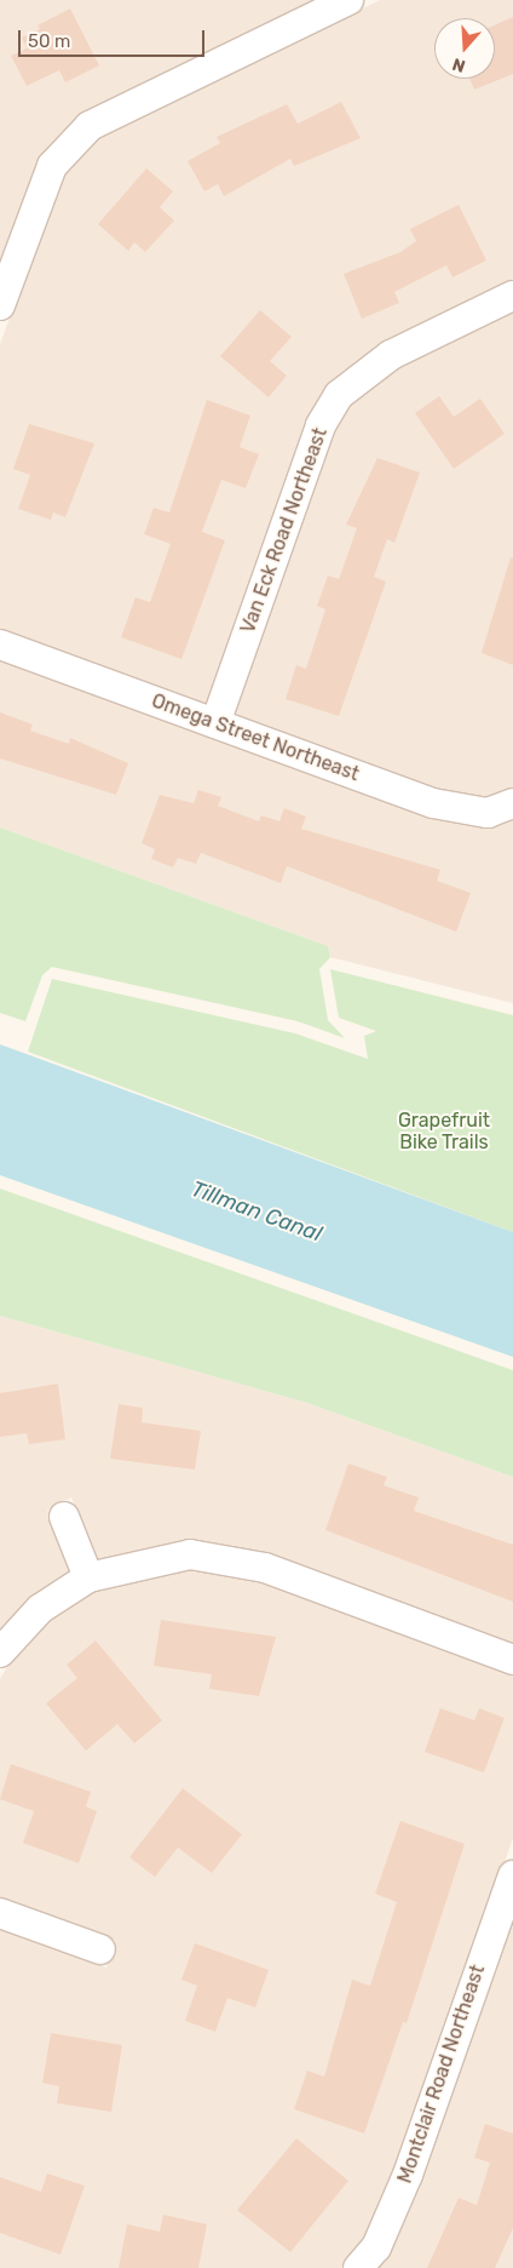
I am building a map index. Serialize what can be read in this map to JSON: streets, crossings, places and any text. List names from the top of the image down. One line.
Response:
{"streets":{"street":["Van Eck Road Northeast","Omega Street Northeast","Montclair Road Northeast"]},"crossings":[["Van Eck Road Northeast","Omega Street Northeast"]],"water":["Tillman Canal"],"parks":["Grapefruit Bike Trails"],"scale_bar":"50 m","north":"bottom"}
